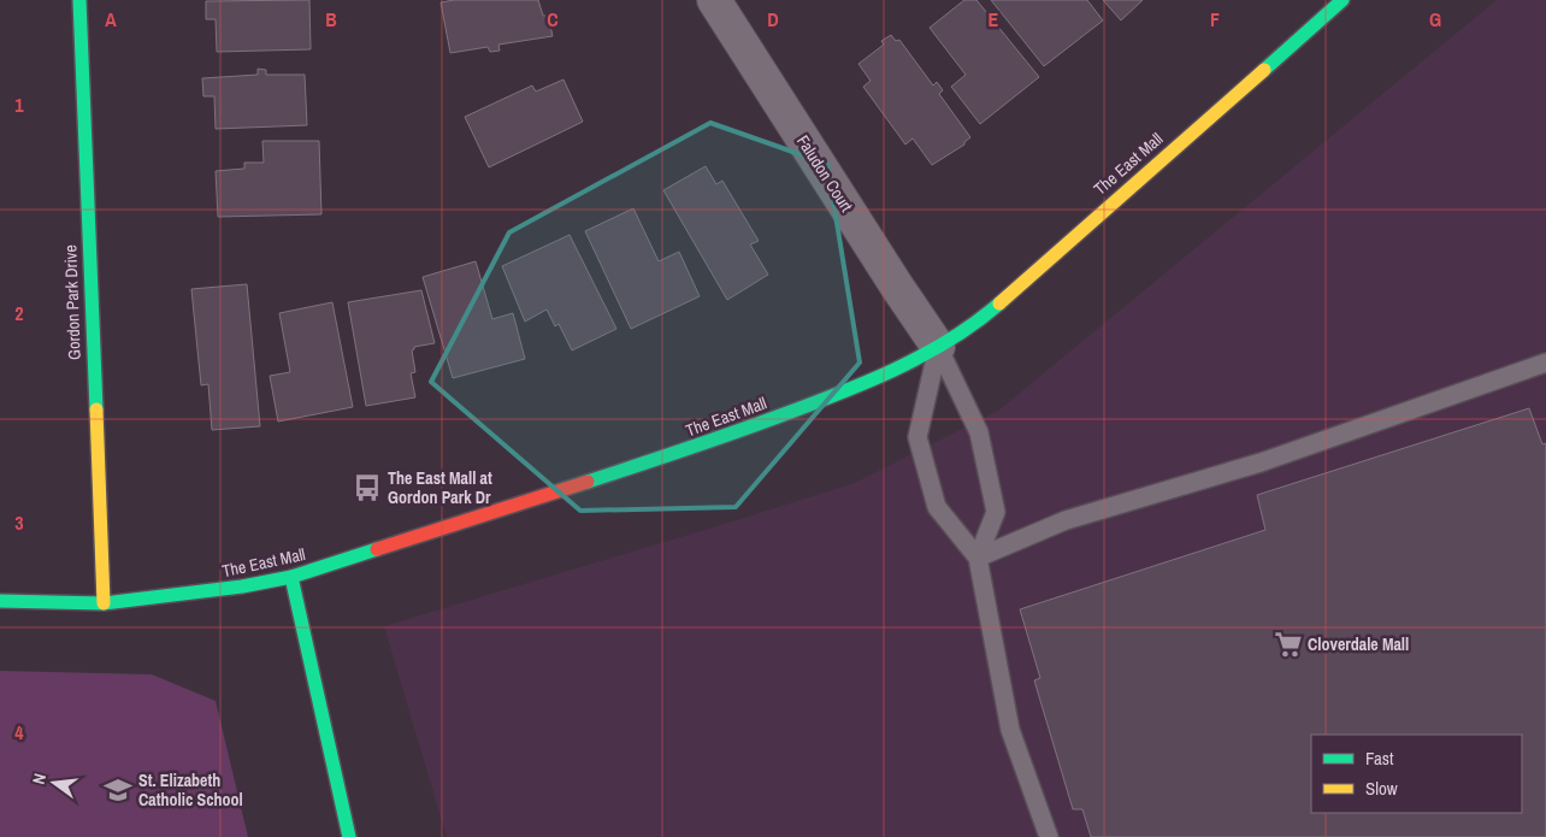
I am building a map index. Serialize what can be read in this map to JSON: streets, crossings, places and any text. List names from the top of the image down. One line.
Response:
{"streets":{"main road":["The East Mall","Gordon Park Drive"],"street":["Faludon Court"]},"crossings":[["The East Mall","Faludon Court"],["The East Mall","Gordon Park Drive"]],"places":{"bus stop":["The East Mall at Gordon Park Dr"],"supermarket":["Cloverdale Mall"],"school or university":["St. Elizabeth Catholic School"]},"legend":["Fast","Slow"],"north":"left","grid":{"columns":["A","B","C","D","E","F","G"],"rows":["1","2","3","4"]}}
